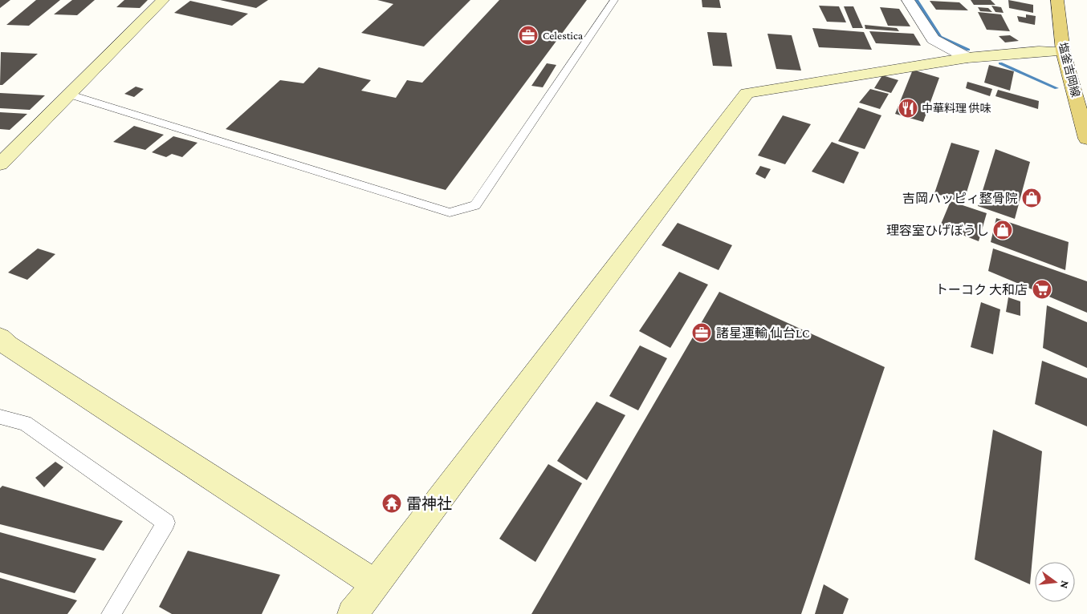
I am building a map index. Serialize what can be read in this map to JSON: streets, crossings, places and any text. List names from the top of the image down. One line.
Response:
{"streets":{"main road":["塩釜吉岡線"]},"places":{"office":["Celestica","諸星運輸 仙台LC"],"restaurant":["中華料理 供味"],"shop":["吉岡ハッピィ整骨院","理容室ひげぼうし"],"supermarket":["トーコク 大和店"],"temple":["雷神社"]},"north":"right"}
